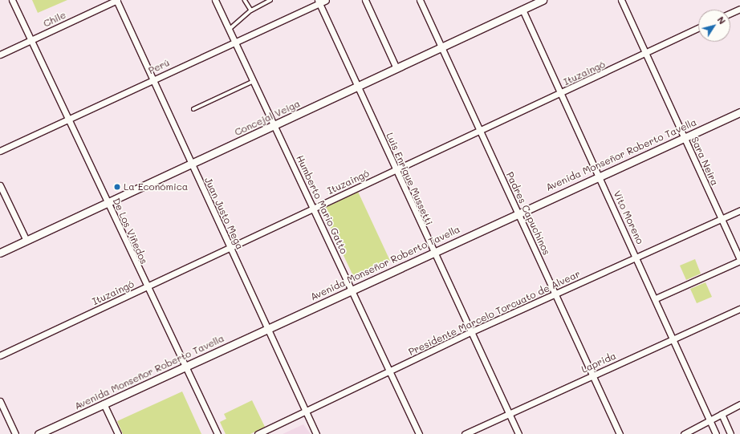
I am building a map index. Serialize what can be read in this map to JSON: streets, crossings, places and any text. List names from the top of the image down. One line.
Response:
{"streets":{"main road":["Concejal Veiga","Avenida Monseñor Roberto Tavella"],"street":["Chile","Perú","Ituzaingó","Sara Neira","Luis Enrique Mussetti","Humberto Mario Gatto","Juan Justo Mega","Padres Capuchinos","Vito Moreno","De Los Viñedos","Presidente Marcelo Torcuato de Alvear","Laprida"]},"crossings":[["Chile","Juan Justo Mega"],["Chile","De Los Viñedos"],["Perú","Luis Enrique Mussetti"],["Perú","Humberto Mario Gatto"],["Perú","Juan Justo Mega"],["Perú","De Los Viñedos"],["Ituzaingó","Sara Neira"],["Ituzaingó","Luis Enrique Mussetti"],["Ituzaingó","Humberto Mario Gatto"],["Ituzaingó","Juan Justo Mega"],["Ituzaingó","Padres Capuchinos"],["Ituzaingó","Vito Moreno"],["Ituzaingó","De Los Viñedos"],["Concejal Veiga","Luis Enrique Mussetti"],["Concejal Veiga","Humberto Mario Gatto"],["Concejal Veiga","Juan Justo Mega"],["Concejal Veiga","Padres Capuchinos"],["Concejal Veiga","Vito Moreno"],["Concejal Veiga","De Los Viñedos"],["Avenida Monseñor Roberto Tavella","Sara Neira"],["Avenida Monseñor Roberto Tavella","Luis Enrique Mussetti"],["Avenida Monseñor Roberto Tavella","Humberto Mario Gatto"],["Avenida Monseñor Roberto Tavella","Juan Justo Mega"],["Avenida Monseñor Roberto Tavella","Padres Capuchinos"],["Avenida Monseñor Roberto Tavella","Vito Moreno"],["Avenida Monseñor Roberto Tavella","De Los Viñedos"],["Sara Neira","Presidente Marcelo Torcuato de Alvear"],["Luis Enrique Mussetti","Presidente Marcelo Torcuato de Alvear"],["Luis Enrique Mussetti","Laprida"],["Humberto Mario Gatto","Presidente Marcelo Torcuato de Alvear"],["Juan Justo Mega","Presidente Marcelo Torcuato de Alvear"],["Padres Capuchinos","Presidente Marcelo Torcuato de Alvear"],["Padres Capuchinos","Laprida"],["Vito Moreno","Presidente Marcelo Torcuato de Alvear"],["Vito Moreno","Laprida"]],"places":["La Económica"],"north":"top right"}
